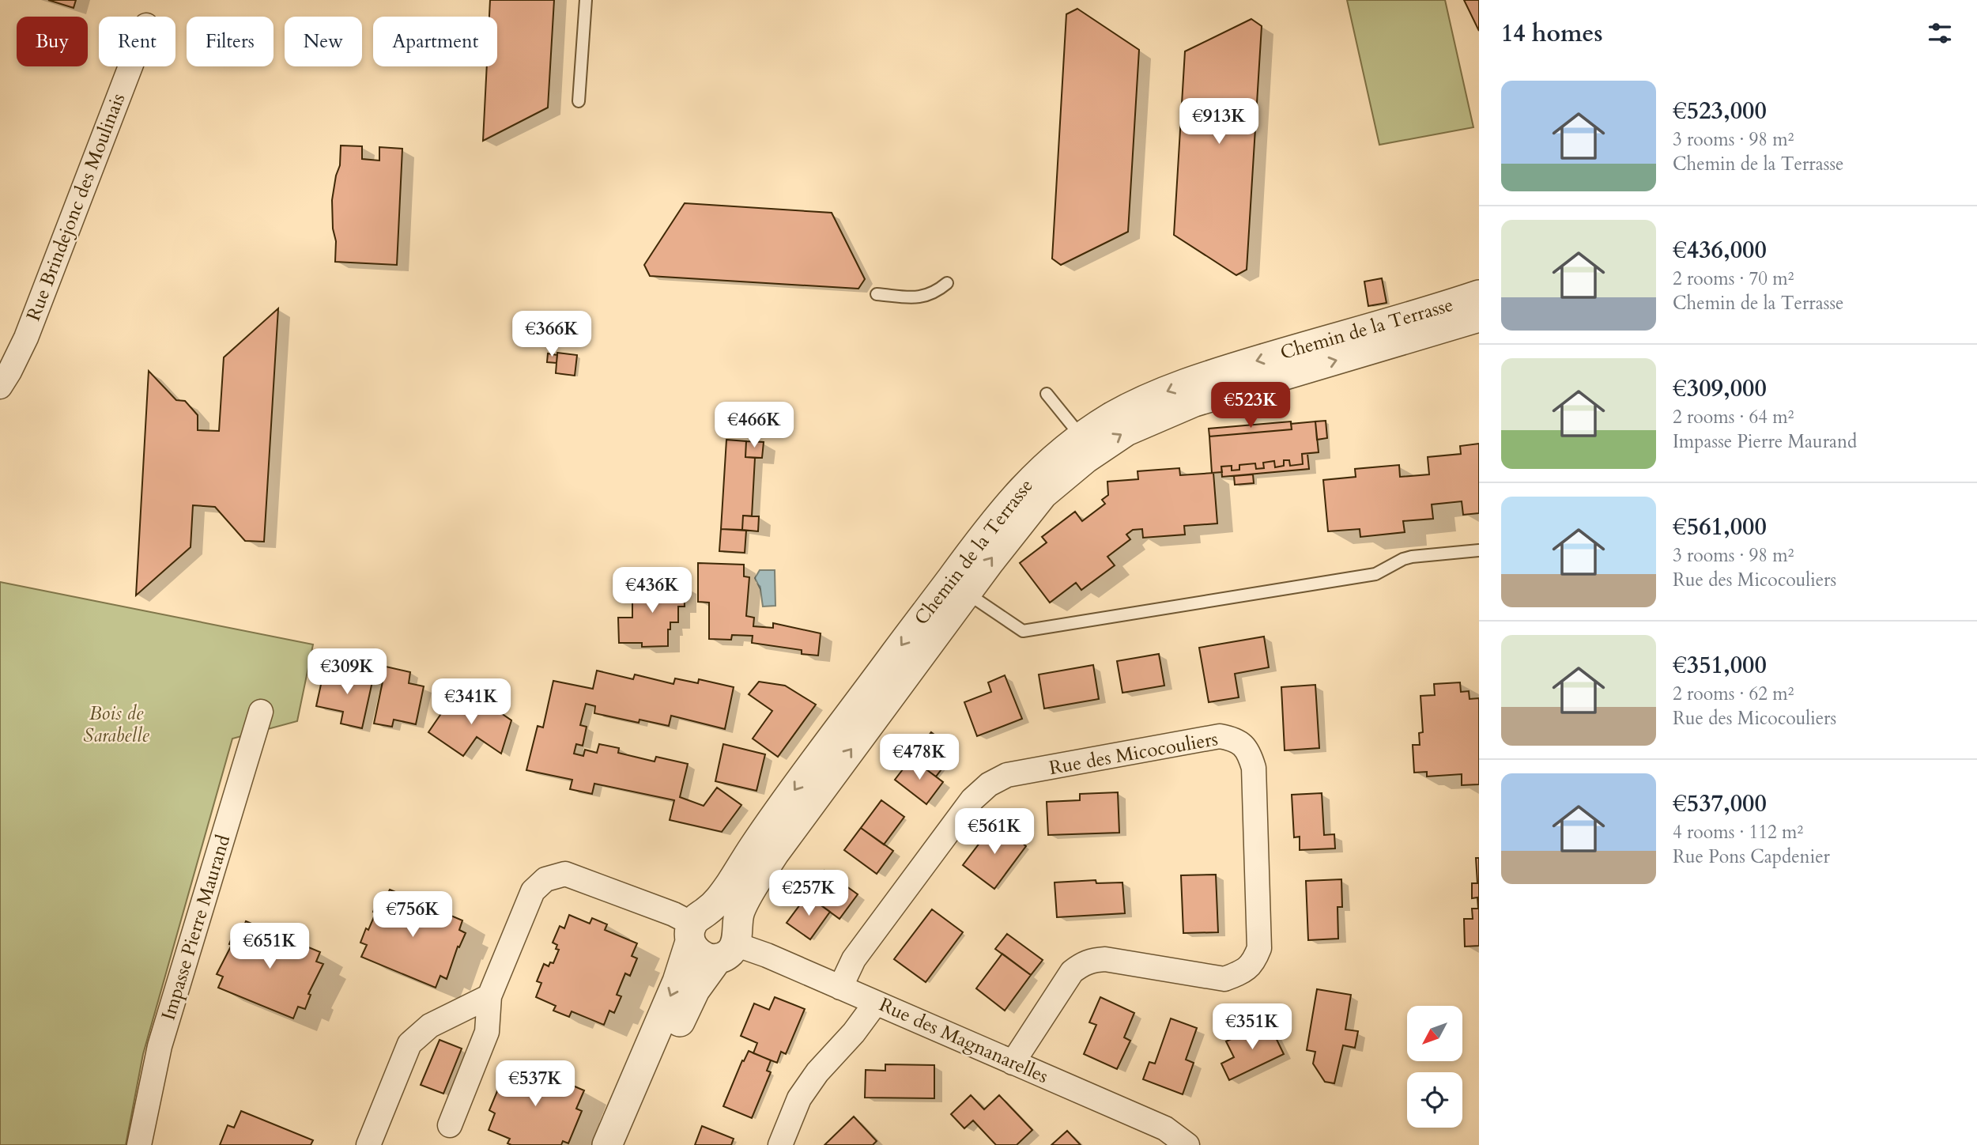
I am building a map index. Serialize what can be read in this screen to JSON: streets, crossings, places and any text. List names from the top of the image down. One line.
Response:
{"streets":{"street":["Rue Brindejonc des Moulinais","Chemin de la Terrasse","Rue des Micocouliers","Impasse Pierre Maurand","Rue des Magnanarelles"]},"crossings":[["Chemin de la Terrasse","Rue des Magnanarelles"],["Rue des Micocouliers","Rue des Magnanarelles"]],"parks":["Bois de Sarabelle"],"north":"bottom left","page":{"heading":"14 homes","chip":["Buy","Rent","Filters","New","Apartment"],"list":[{"name":"€523,000","note":"3 rooms · 98 m² · Chemin de la Terrasse"},{"name":"€436,000","note":"2 rooms · 70 m² · Chemin de la Terrasse"},{"name":"€309,000","note":"2 rooms · 64 m² · Impasse Pierre Maurand"},{"name":"€561,000","note":"3 rooms · 98 m² · Rue des Micocouliers"},{"name":"€351,000","note":"2 rooms · 62 m² · Rue des Micocouliers"},{"name":"€537,000","note":"4 rooms · 112 m² · Rue Pons Capdenier"}],"price":["€913K","€366K","€523K","€466K","€436K","€309K","€341K","€478K","€561K","€257K","€756K","€651K","€351K","€537K"]}}
